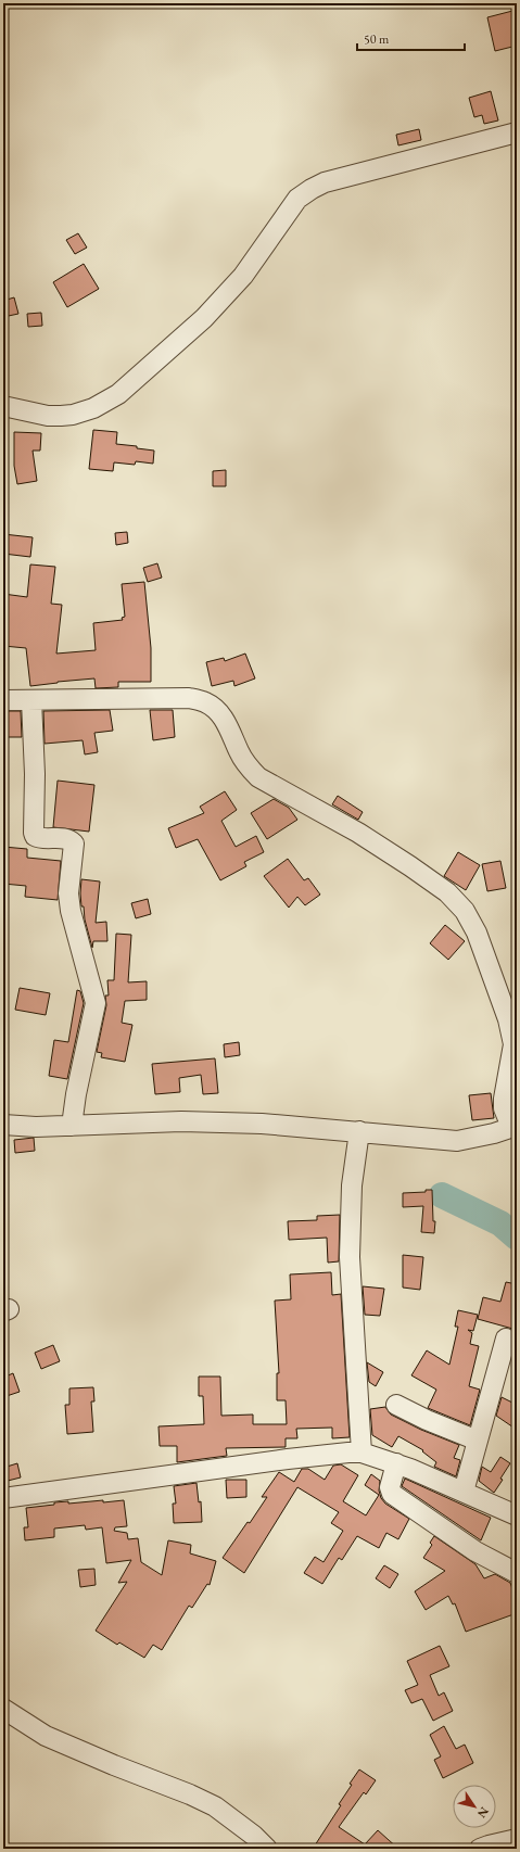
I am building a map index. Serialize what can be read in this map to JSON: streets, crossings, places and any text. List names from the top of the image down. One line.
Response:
{"scale_bar":"50 m","north":"bottom right"}
